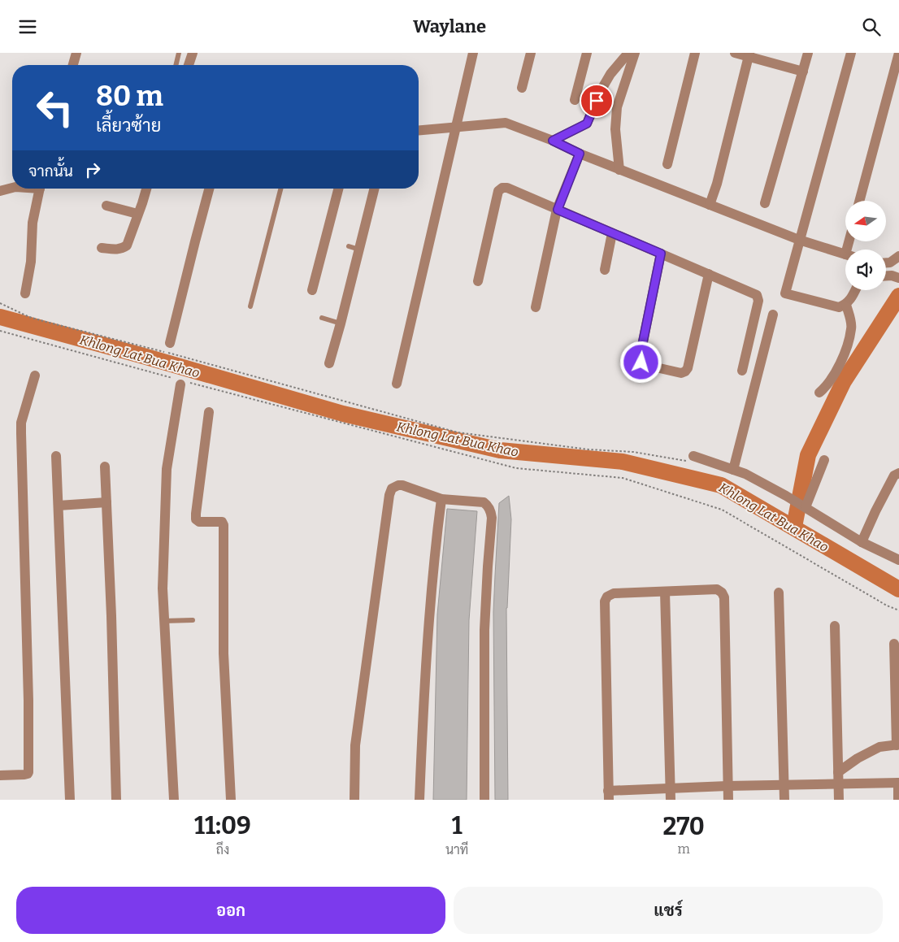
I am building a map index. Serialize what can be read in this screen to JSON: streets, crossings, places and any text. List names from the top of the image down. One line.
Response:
{"water":["Khlong Lat Bua Khao"],"north":"left","page":{"header":"Waylane","turn":["80 m","เลี้ยวซ้าย"],"then":"จากนั้น","eta":["11:09","ถึง","1","นาที","270","m"],"buttons":["ออก","แชร์"]}}
